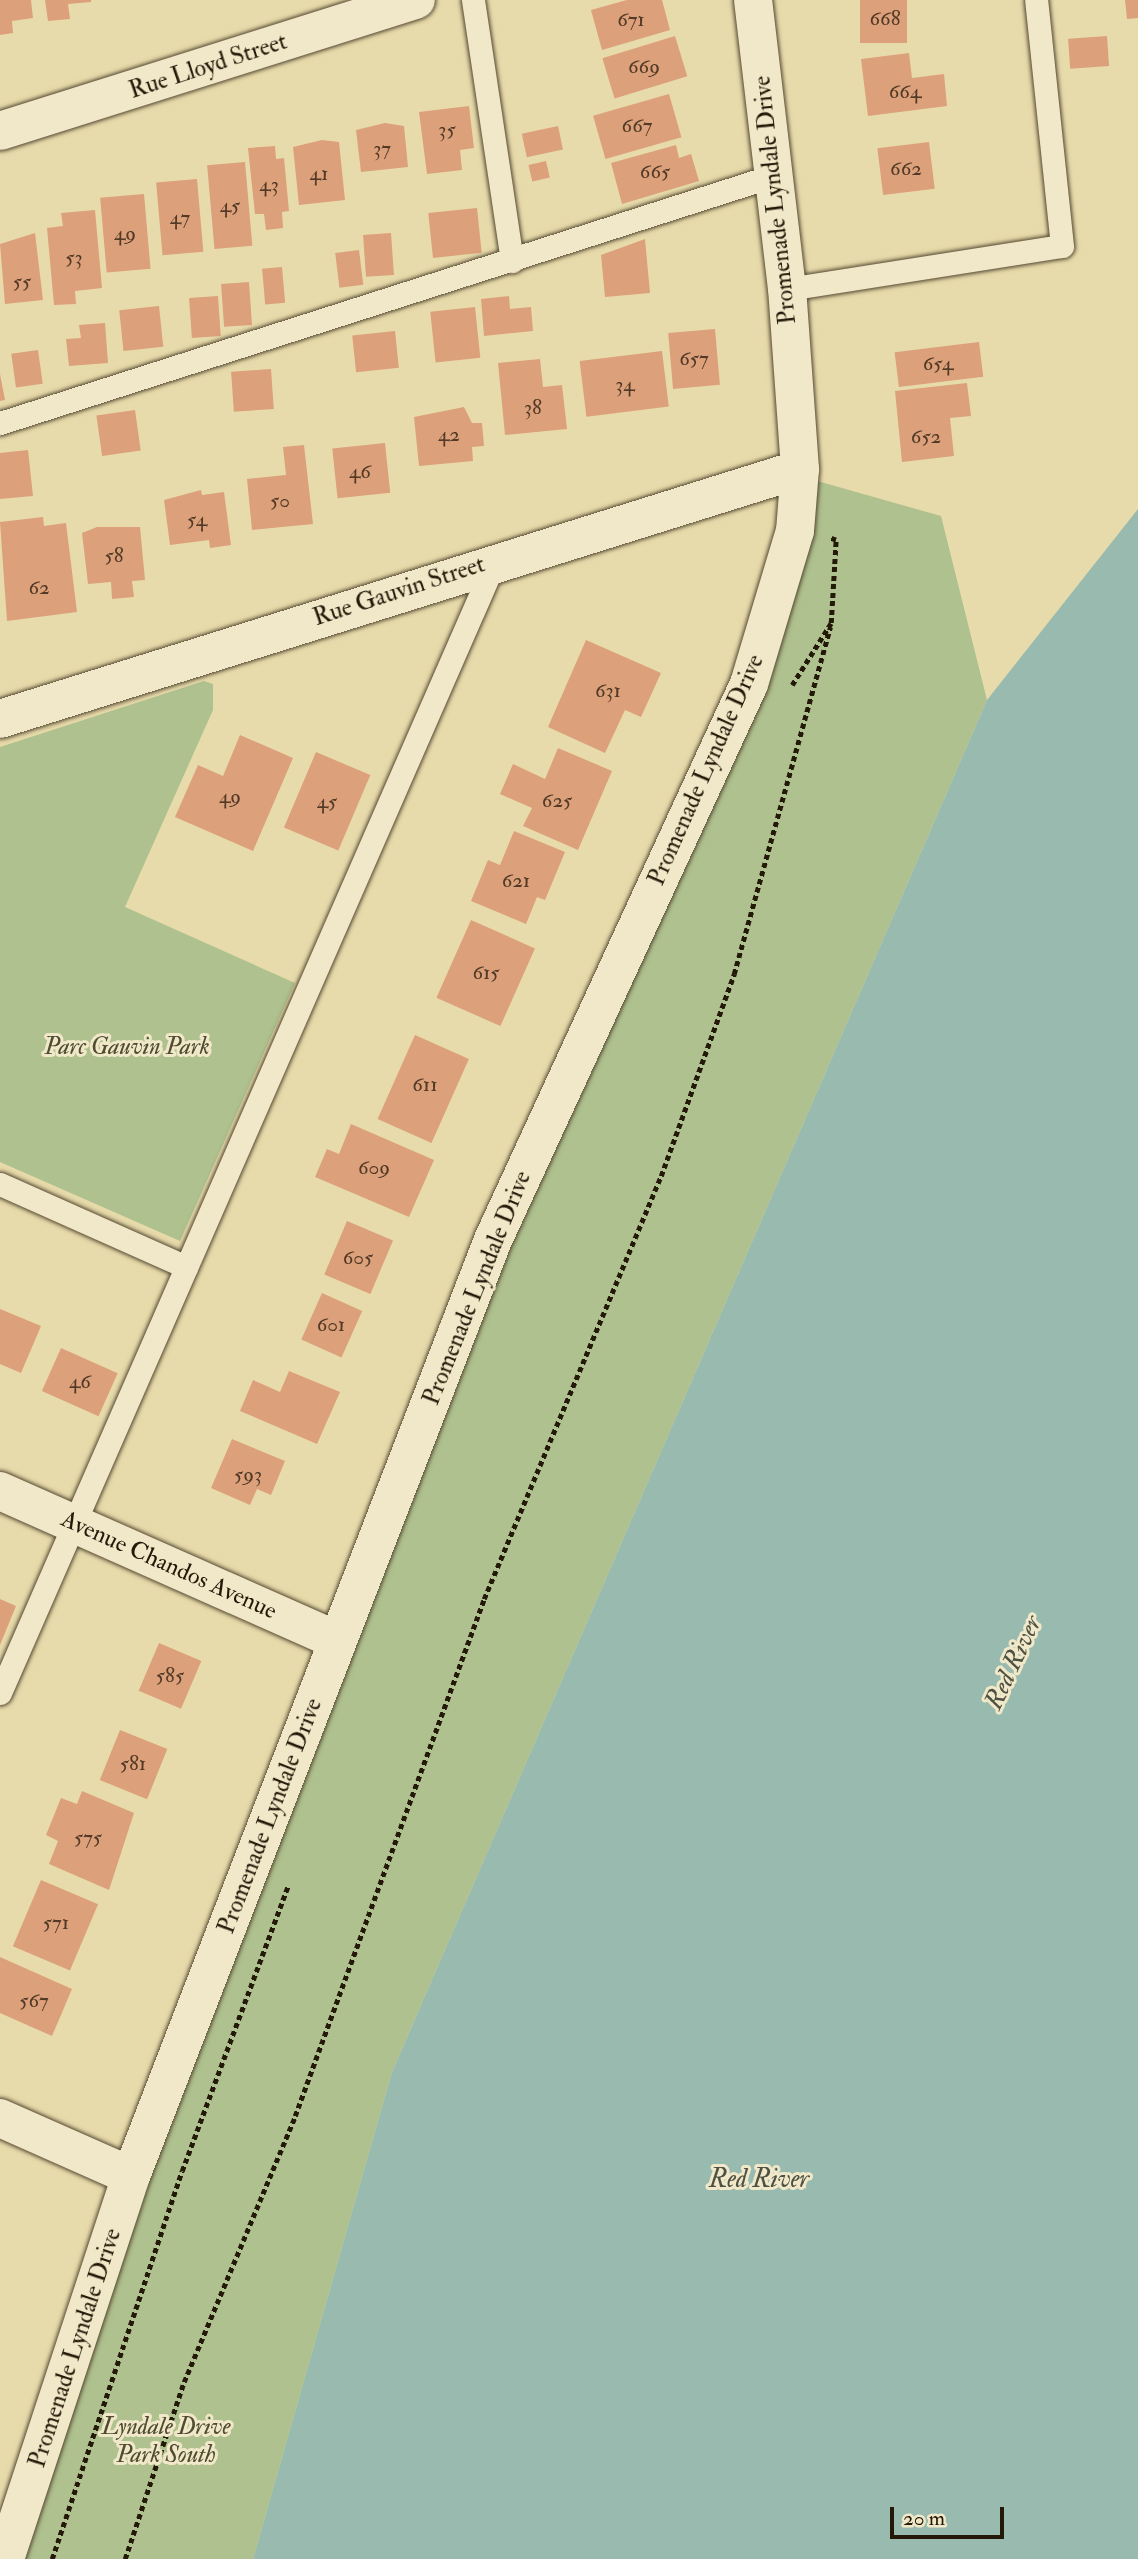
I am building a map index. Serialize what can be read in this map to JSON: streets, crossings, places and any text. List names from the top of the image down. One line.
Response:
{"streets":{"street":["Rue Lloyd Street","Promenade Lyndale Drive","Rue Gauvin Street","Avenue Chandos Avenue"]},"crossings":[["Promenade Lyndale Drive","Rue Gauvin Street"],["Promenade Lyndale Drive","Avenue Chandos Avenue"]],"water":["Red River"],"parks":["Parc Gauvin Park","Lyndale Drive Park South"],"house_numbers":["668","671","669","664","667","35","37","662","665","41","43","45","47","49","53","55","657","654","34","38","42","652","46","50","54","58","62","631","49","625","45","621","615","611","609","605","601","46","593","585","581","575","571","567"],"scale_bar":"20 m"}
